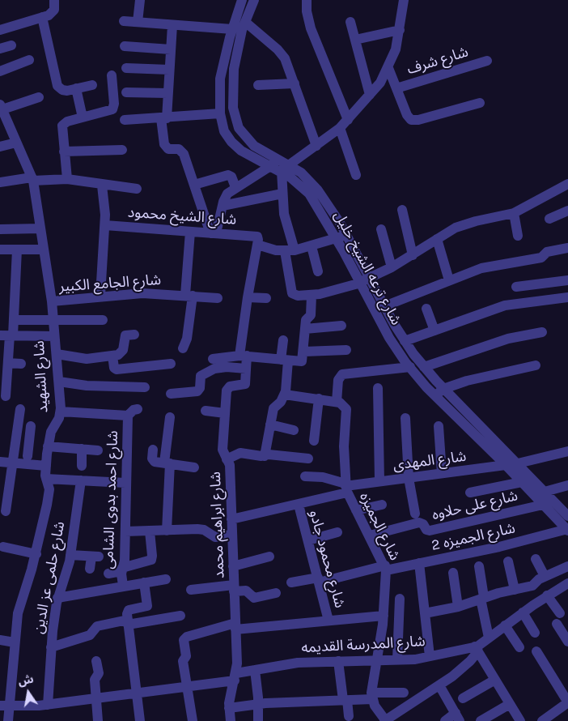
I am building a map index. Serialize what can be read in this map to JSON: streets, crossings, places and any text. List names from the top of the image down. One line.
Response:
{"streets":{"street":["شارع شرف","شارع الشيخ محمود","شارع ترعه الشيخ خليل","شارع الجامع الكبير","شارع الشهيد","شارع المهدى","شارع احمد بدوى الشامى","شارع على حلاوه","شارع ابراهيم محمد","شارع الجميزه","شارع الجميزه 2","شارع محمود جادو","شارع حلمى عز الدين","شارع المدرسة القديمه"]},"crossings":[["شارع ترعه الشيخ خليل","شارع المهدى"],["شارع ترعه الشيخ خليل","شارع على حلاوه"],["شارع ترعه الشيخ خليل","شارع الجميزه 2"],["شارع الجامع الكبير","شارع الشهيد"],["شارع الشهيد","شارع المدرسة القديمه"],["شارع المهدى","شارع ابراهيم محمد"],["شارع المهدى","شارع الجميزه"],["شارع المهدى","شارع محمود جادو"],["شارع على حلاوه","شارع الجميزه"],["شارع ابراهيم محمد","شارع المدرسة القديمه"],["شارع الجميزه","شارع الجميزه 2"],["شارع الجميزه","شارع المدرسة القديمه"],["شارع الجميزه 2","شارع محمود جادو"],["شارع حلمى عز الدين","شارع المدرسة القديمه"]],"north":"top"}
